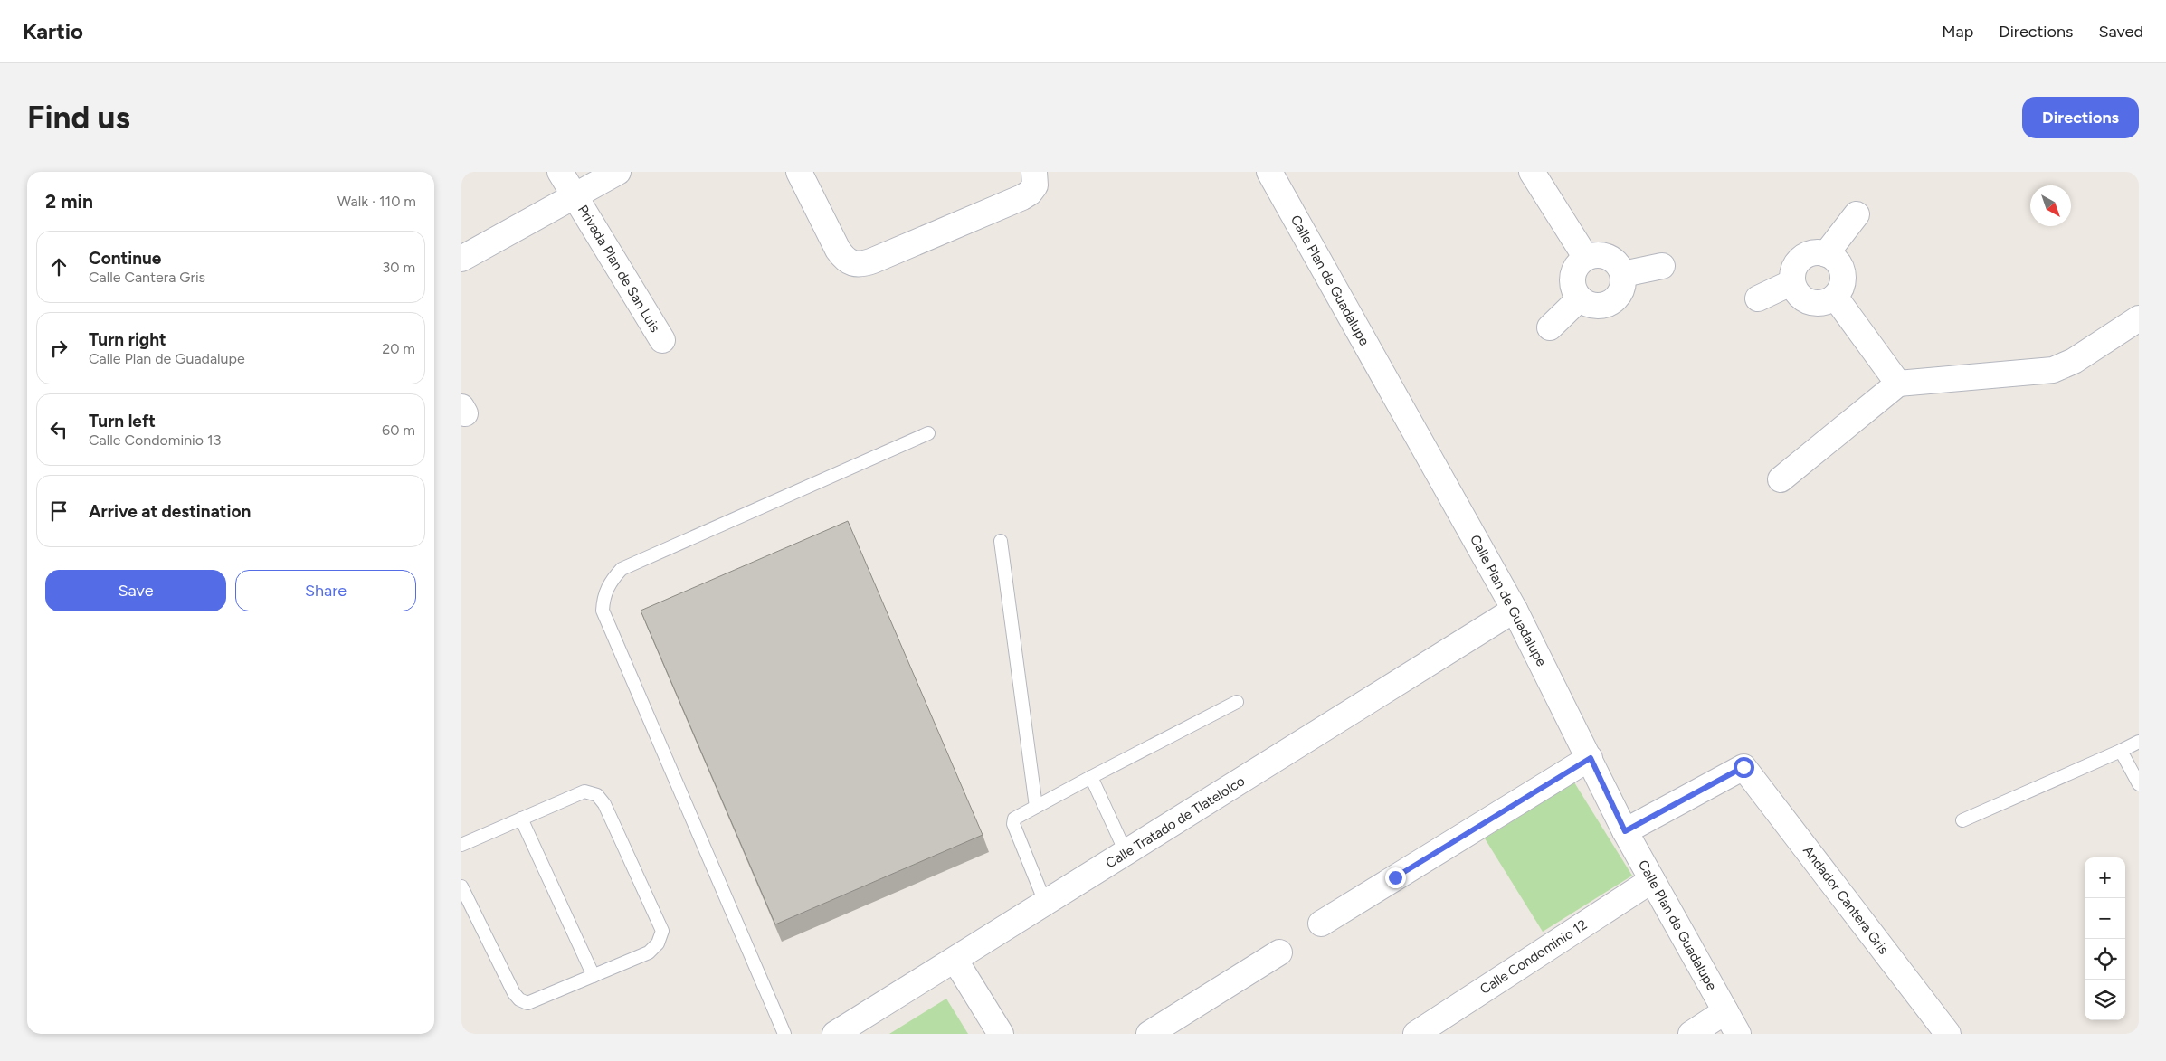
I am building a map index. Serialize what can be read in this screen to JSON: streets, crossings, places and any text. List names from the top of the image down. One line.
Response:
{"streets":{"street":["Privada Plan de San Luis","Calle Plan de Guadalupe","Calle Tratado de Tlatelolco","Andador Cantera Gris","Calle Condominio 12"]},"crossings":[["Calle Plan de Guadalupe","Calle Tratado de Tlatelolco"],["Calle Plan de Guadalupe","Andador Cantera Gris"],["Calle Plan de Guadalupe","Calle Condominio 12"]],"north":"bottom right","page":{"header":"Kartio","nav":["Map","Directions","Saved"],"buttons":["Directions",["Save","Share"]],"title":"Find us","heading":["2 min","Walk · 110 m"],"list":[["Continue","Calle Cantera Gris","30 m"],["Turn right","Calle Plan de Guadalupe","20 m"],["Turn left","Calle Condominio 13","60 m"],"Arrive at destination"],"map_buttons":["+","−"]}}
